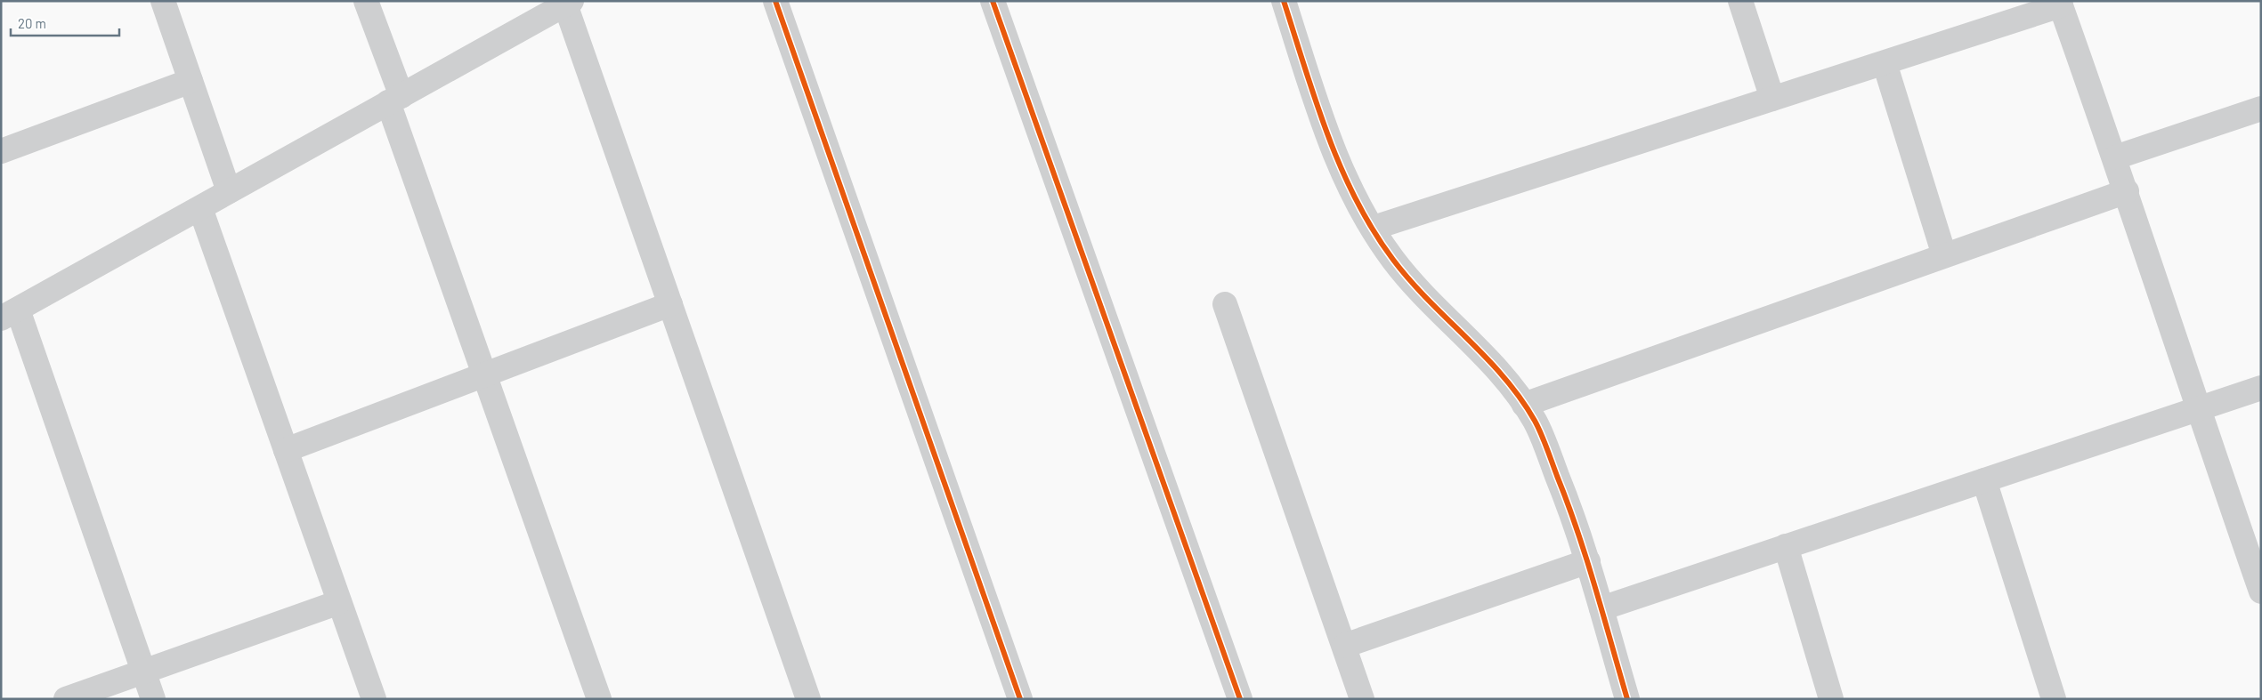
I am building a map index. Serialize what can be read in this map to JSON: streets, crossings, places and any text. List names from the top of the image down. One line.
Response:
{"scale_bar":"20 m"}
